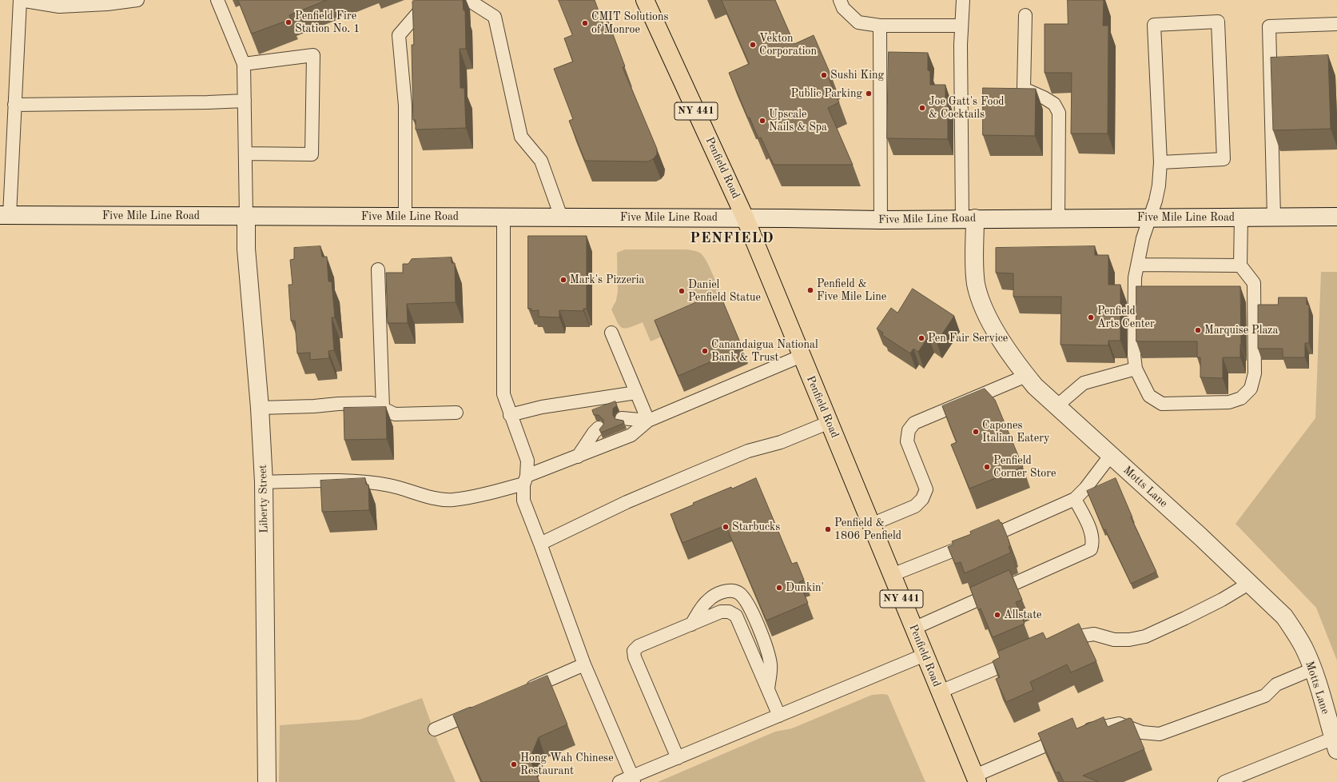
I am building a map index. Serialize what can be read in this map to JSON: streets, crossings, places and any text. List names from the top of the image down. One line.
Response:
{"streets":{"main road":["NY 441","Penfield Road","Five Mile Line Road","Motts Lane","Liberty Street"]},"crossings":[["Penfield Road","Five Mile Line Road"],["Five Mile Line Road","Motts Lane"],["Five Mile Line Road","Liberty Street"]],"districts":["PENFIELD"],"places":["Penfield Fire Station No. 1","CMIT Solutions of Monroe","Vekton Corporation","Sushi King","Public Parking","Joe Gatt's Food & Cocktails","Upscale Nails & Spa","Mark's Pizzeria","Penfield & Five Mile Line","Daniel Penfield Statue","Penfield Arts Center","Marquise Plaza","Pen Fair Service","Canandaigua National Bank & Trust","Capones Italian Eatery","Penfield Corner Store","Starbucks","Penfield & 1806 Penfield","Dunkin'","Allstate","Hong Wah Chinese Restaurant"]}
